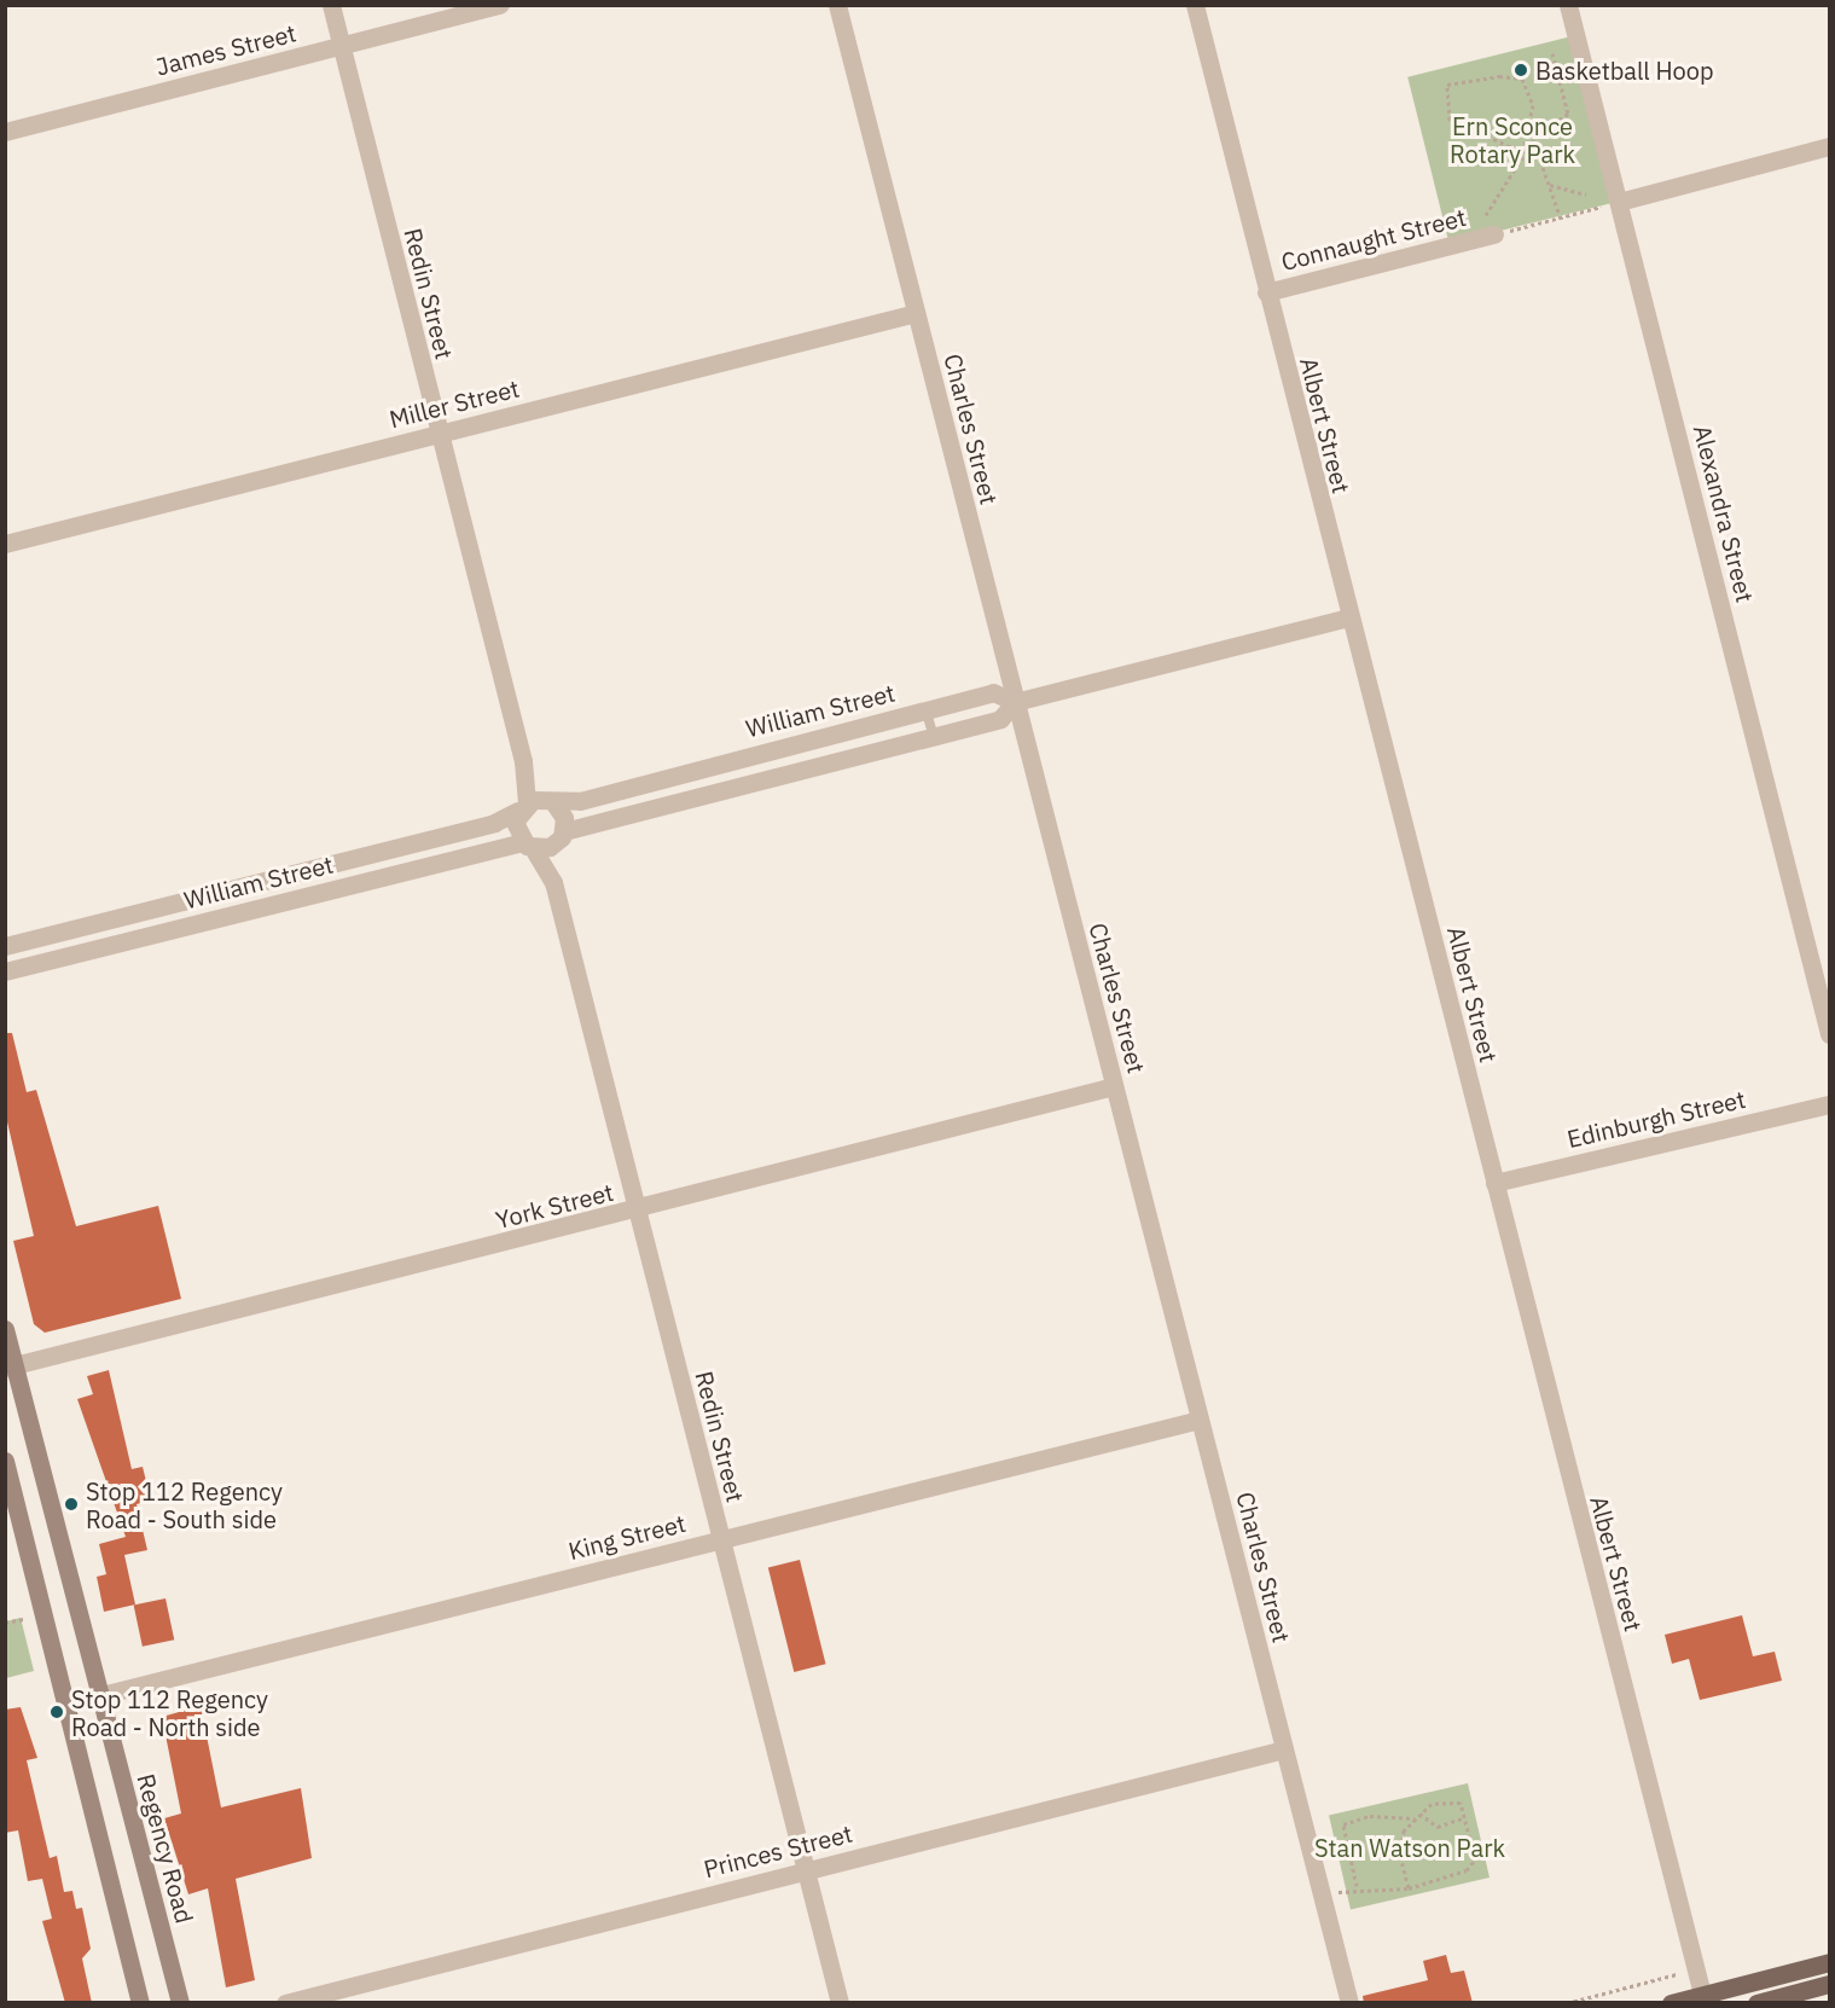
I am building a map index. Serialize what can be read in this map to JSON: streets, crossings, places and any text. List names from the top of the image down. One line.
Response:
{"streets":{"main road":["Regency Road"],"street":["James Street","Connaught Street","Redin Street","Miller Street","Albert Street","Charles Street","Alexandra Street","William Street","Edinburgh Street","York Street","King Street","Princes Street"]},"crossings":[["James Street","Redin Street"],["Connaught Street","Albert Street"],["Redin Street","Miller Street"],["Redin Street","William Street"],["Redin Street","York Street"],["Redin Street","King Street"],["Redin Street","Princes Street"],["Miller Street","Charles Street"],["Albert Street","William Street"],["Albert Street","Edinburgh Street"],["Charles Street","William Street"],["Charles Street","York Street"],["Charles Street","King Street"],["Charles Street","Princes Street"],["York Street","Regency Road"],["King Street","Regency Road"]],"parks":["Ern Sconce Rotary Park","Stan Watson Park"],"places":["Basketball Hoop","Stop 112 Regency Road - South side","Stop 112 Regency Road - North side"]}
